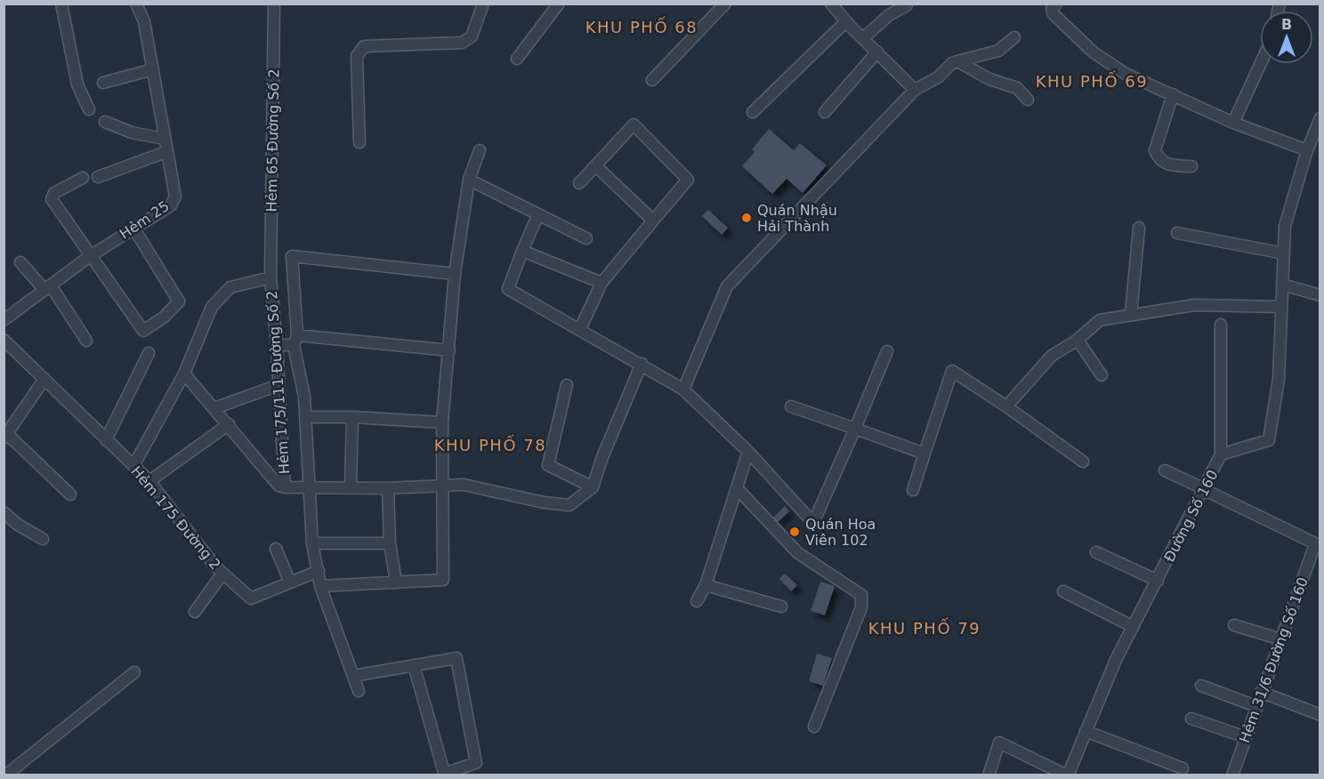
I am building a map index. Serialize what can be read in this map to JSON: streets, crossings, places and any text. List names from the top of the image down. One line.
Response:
{"streets":{"street":["Hẻm 65 Đường Số 2","Hẻm 25","Hẻm 175/111 Đường Số 2","Đường Số 160","Hẻm 175 Đường 2","Hẻm 31/6 Đường Số 160"]},"crossings":[["Hẻm 65 Đường Số 2","Hẻm 175/111 Đường Số 2"]],"districts":["KHU PHỐ 68","KHU PHỐ 69","KHU PHỐ 78","KHU PHỐ 79"],"places":["Quán Nhậu Hải Thành","Quán Hoa Viên 102"],"north":"top"}
